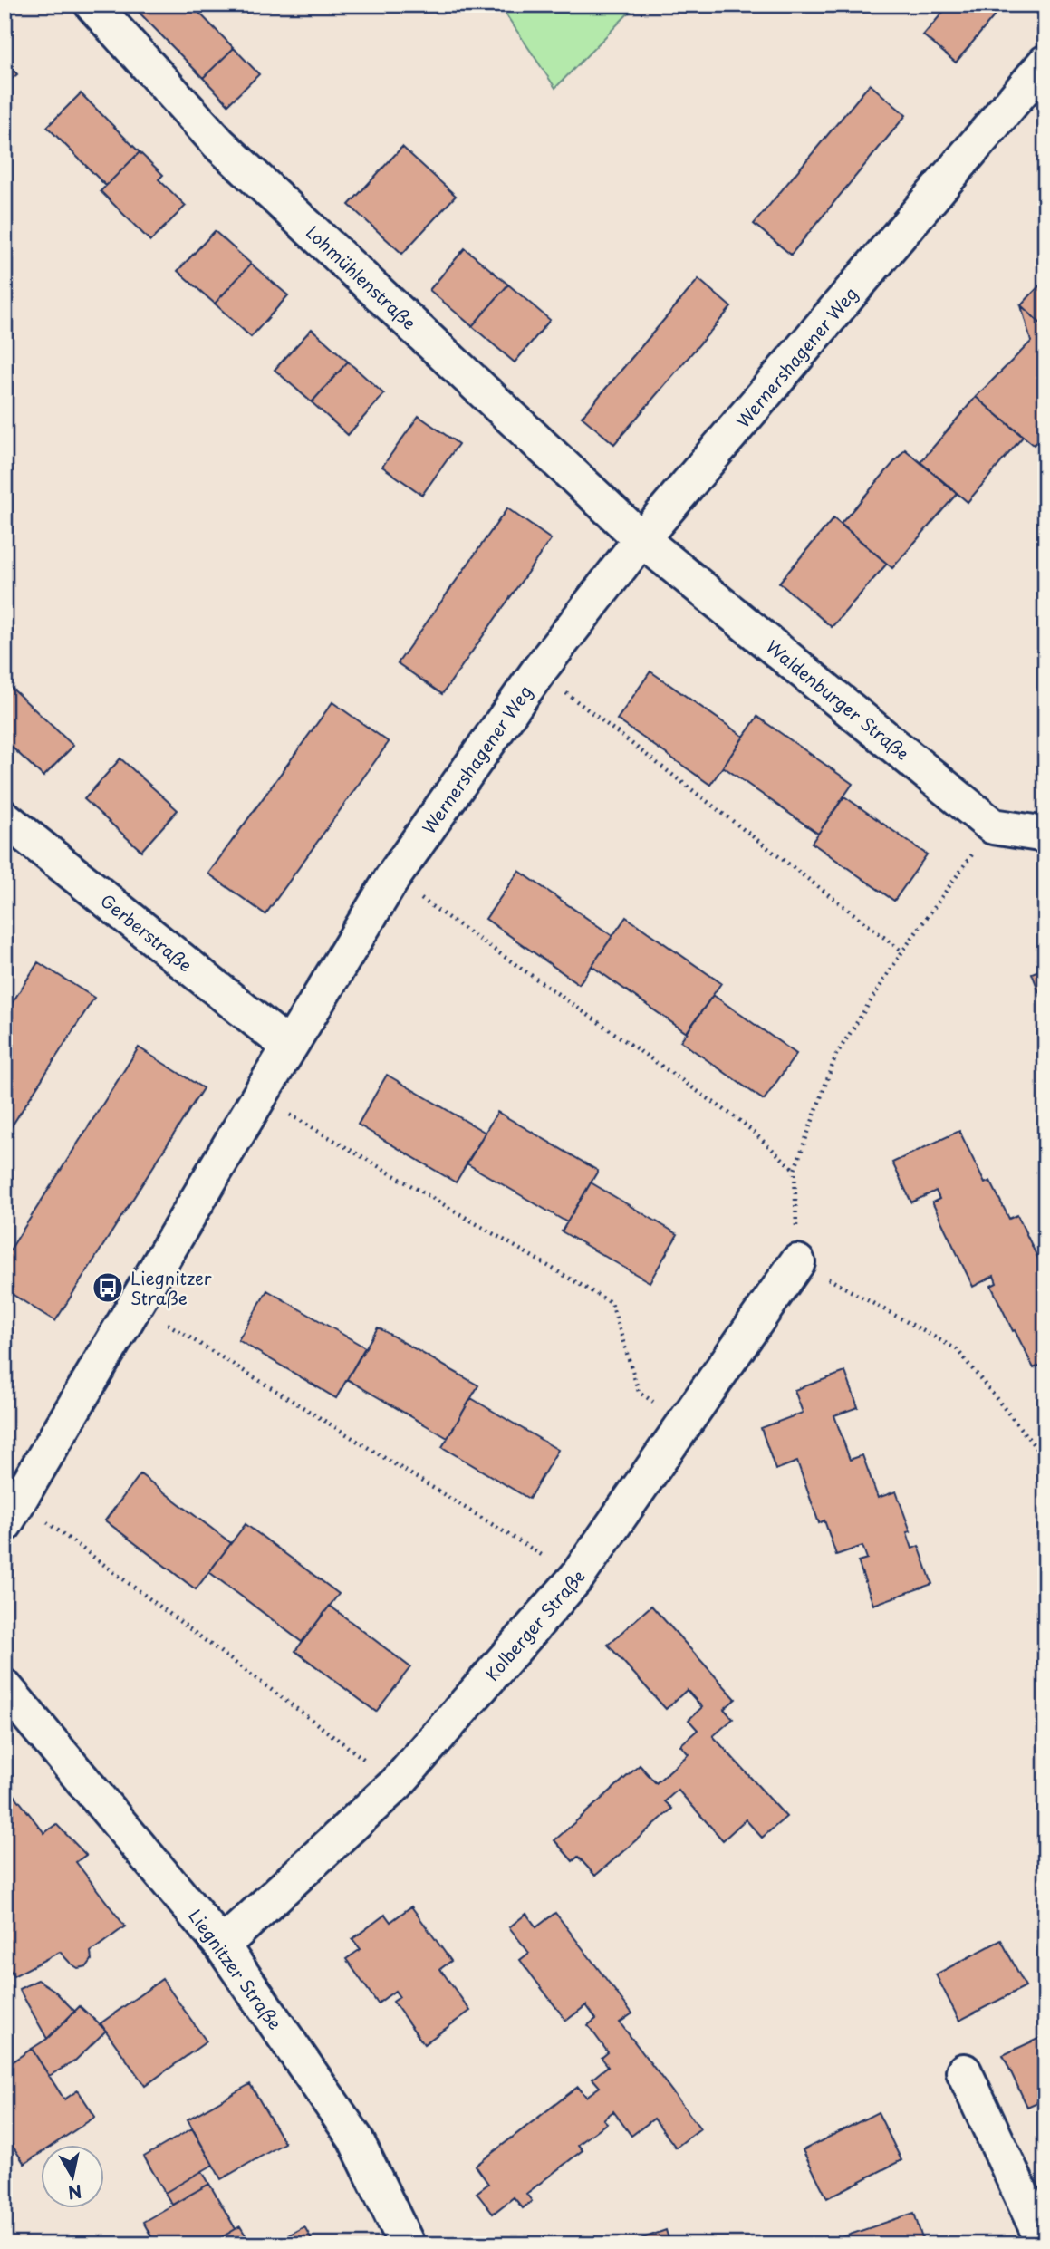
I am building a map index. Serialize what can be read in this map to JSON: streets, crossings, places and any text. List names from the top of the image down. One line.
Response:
{"streets":{"street":["Lohmühlenstraße","Wernershagener Weg","Waldenburger Straße","Gerberstraße","Kolberger Straße","Liegnitzer Straße"]},"crossings":[["Lohmühlenstraße","Wernershagener Weg"],["Lohmühlenstraße","Waldenburger Straße"],["Wernershagener Weg","Waldenburger Straße"],["Wernershagener Weg","Gerberstraße"],["Kolberger Straße","Liegnitzer Straße"]],"places":{"bus stop":["Liegnitzer Straße"]},"north":"bottom"}
